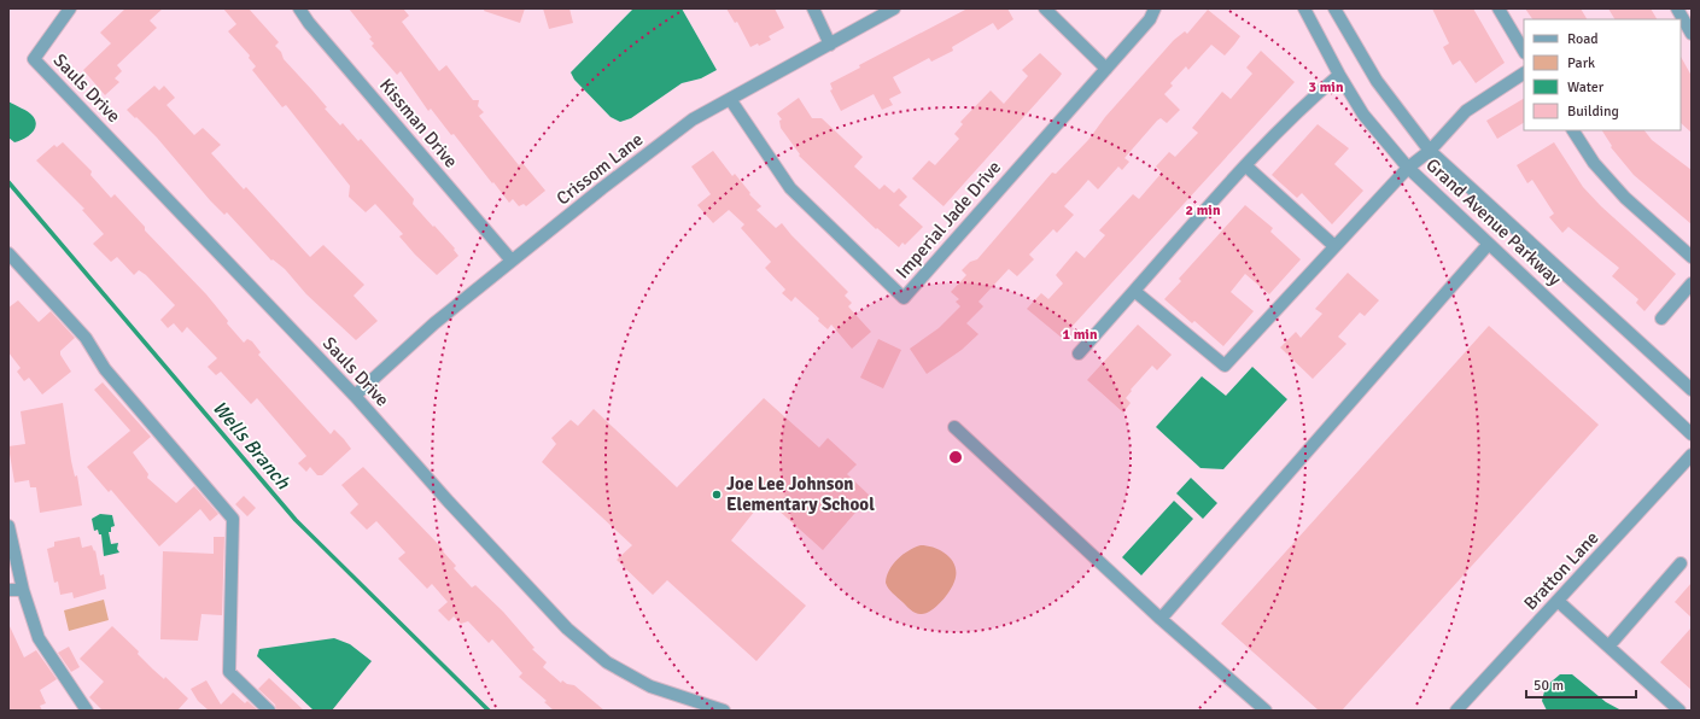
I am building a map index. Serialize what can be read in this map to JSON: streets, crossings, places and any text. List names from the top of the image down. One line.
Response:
{"streets":{"street":["Sauls Drive","Kissman Drive","Crissom Lane","Imperial Jade Drive","Grand Avenue Parkway","Bratton Lane"]},"crossings":[["Sauls Drive","Crissom Lane"],["Kissman Drive","Crissom Lane"],["Crissom Lane","Imperial Jade Drive"]],"water":["Wells Branch"],"places":["Joe Lee Johnson Elementary School"],"legend":["Road","Park","Water","Building"],"scale_bar":"50 m","rings":["3 min","2 min","1 min"]}
